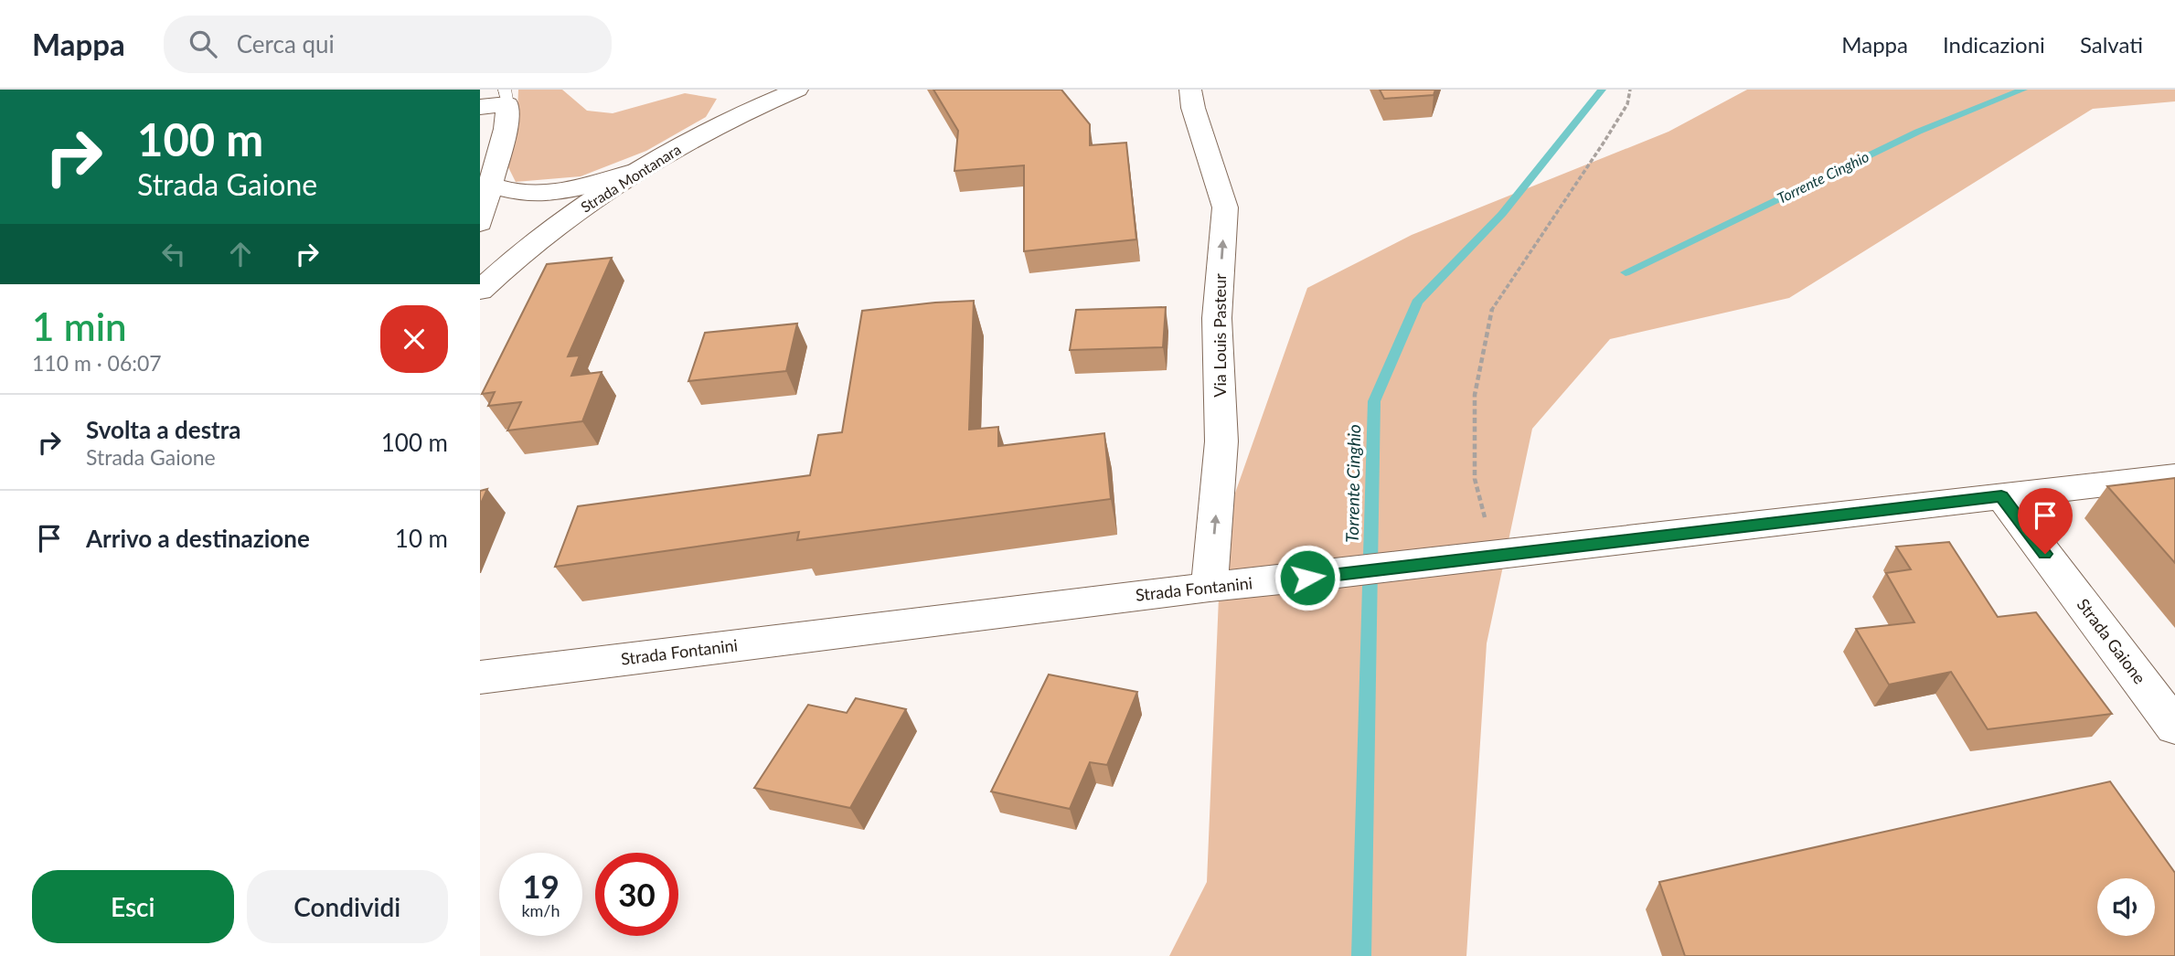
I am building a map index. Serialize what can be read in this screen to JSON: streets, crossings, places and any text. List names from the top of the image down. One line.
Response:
{"streets":{"street":["Strada Montanara","Via Louis Pasteur","Strada Fontanini","Strada Gaione"]},"crossings":[["Via Louis Pasteur","Strada Fontanini"],["Strada Fontanini","Strada Gaione"]],"one_way":["Via Louis Pasteur"],"water":["Torrente Cinghio"],"page":{"header":"Mappa","search":"Cerca qui","nav":["Mappa","Indicazioni","Salvati"],"turn":["100 m","Strada Gaione"],"heading":["1 min","110 m · 06:07"],"list":[{"name":"Svolta a destra","note":"Strada Gaione","value":"100 m"},{"name":"Arrivo a destinazione","value":"10 m"}],"speed":"19 km/h","limit":"30","buttons":["Esci","Condividi"]}}
